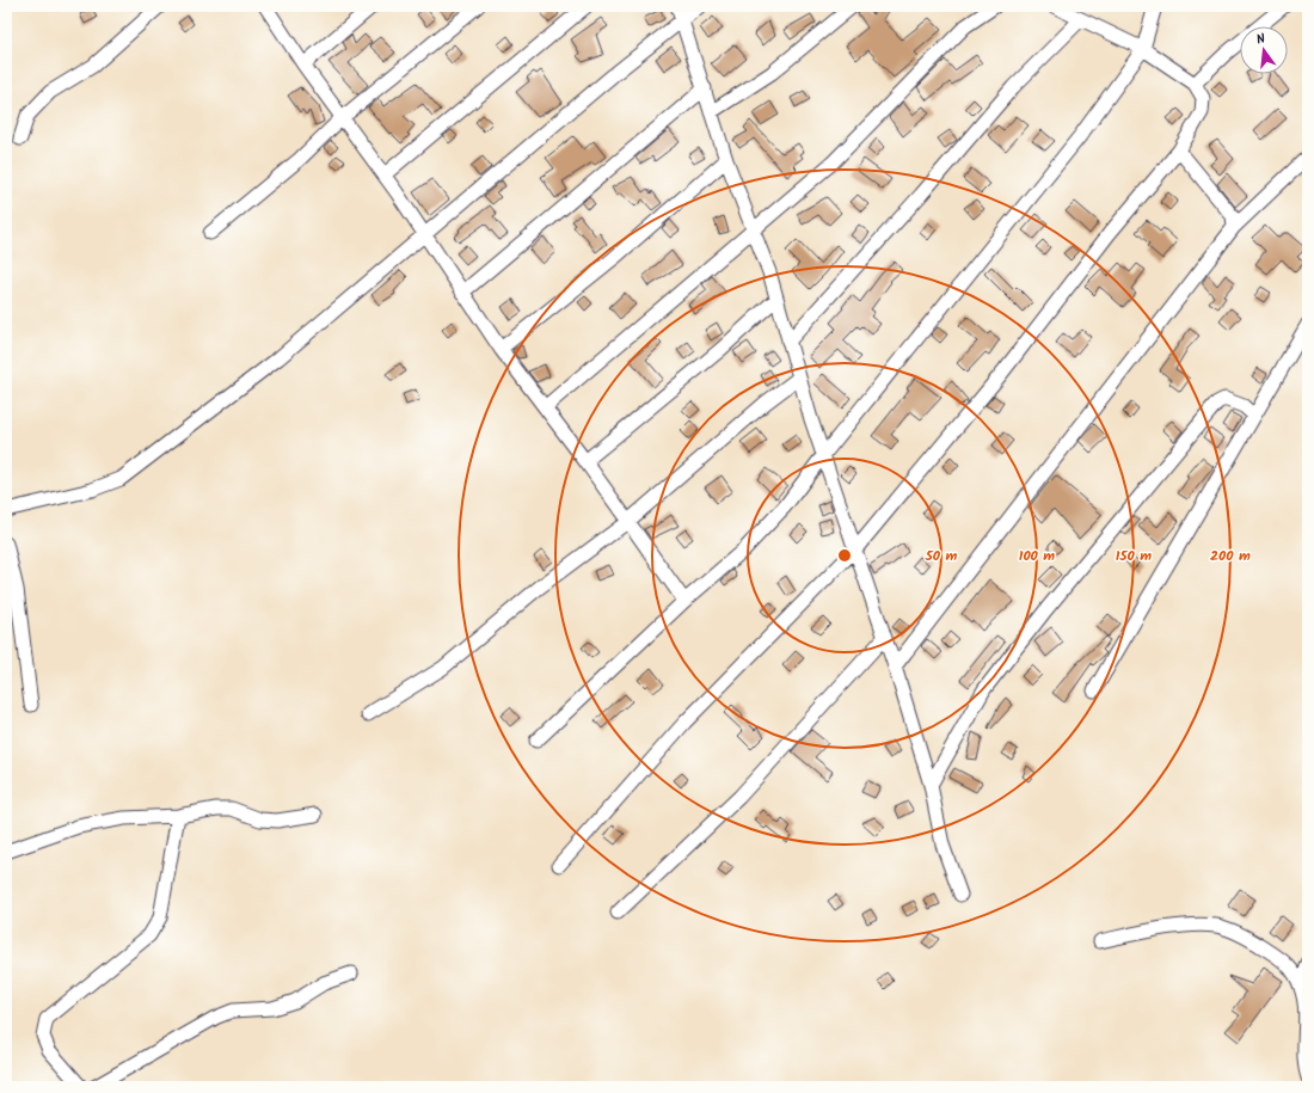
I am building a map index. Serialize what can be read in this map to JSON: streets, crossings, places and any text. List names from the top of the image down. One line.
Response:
{"north":"top","rings":["50 m","100 m","150 m","200 m"]}
